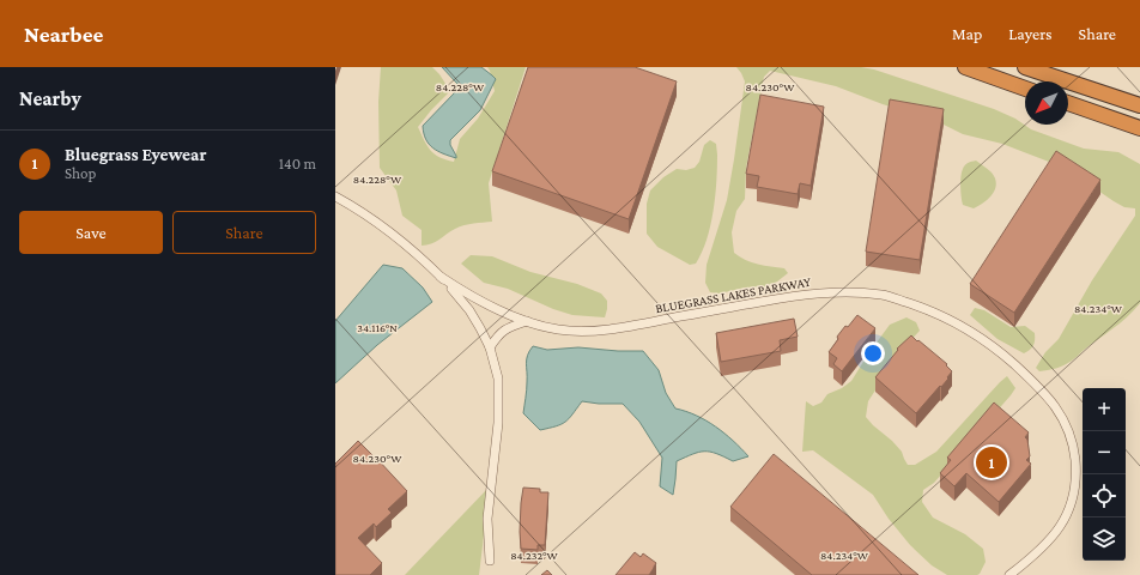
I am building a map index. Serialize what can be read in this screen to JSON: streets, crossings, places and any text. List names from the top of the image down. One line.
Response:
{"streets":{"street":["BLUEGRASS LAKES PARKWAY"]},"north":"bottom left","page":{"header":"Nearbee","nav":["Map","Layers","Share"],"heading":"Nearby","list":[{"mark":"1","name":"Bluegrass Eyewear","note":"Shop","value":"140 m"}],"buttons":["Save","Share"],"map_buttons":["+","−"],"pins":"1"},"coordinates":["84.228°W","84.230°W","84.234°W","34.116°N","84.232°W"]}
